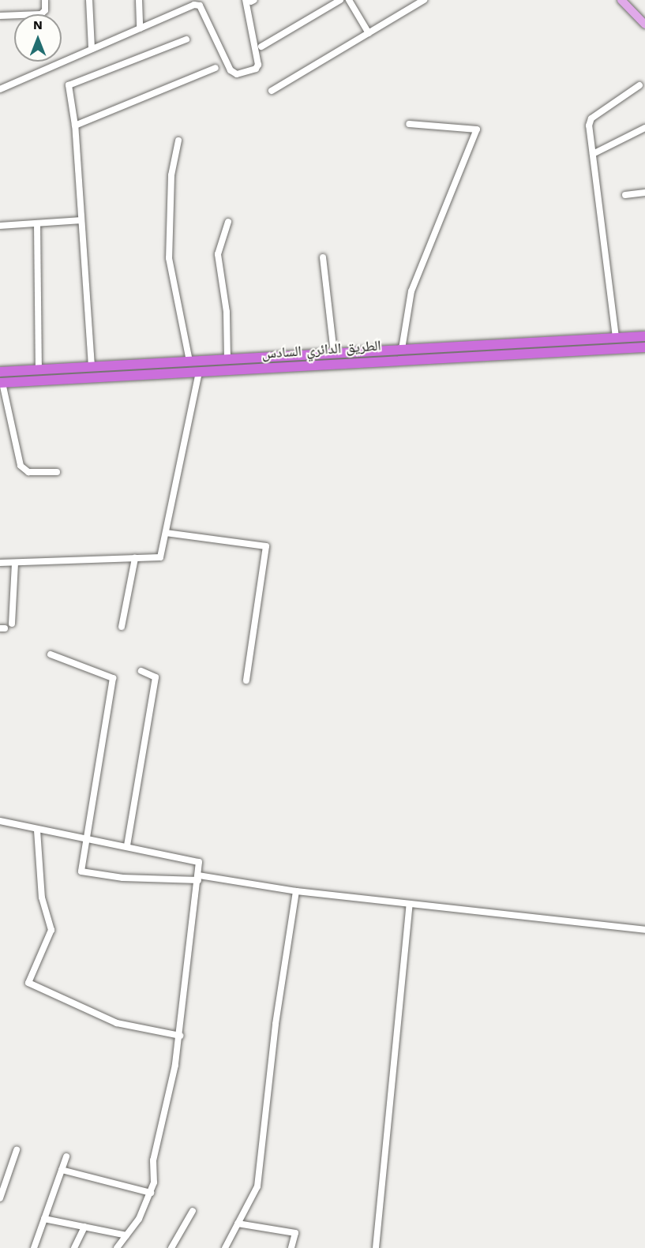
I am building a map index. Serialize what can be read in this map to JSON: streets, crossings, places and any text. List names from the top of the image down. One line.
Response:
{"streets":{"highway":["الطريق الدائري السادس"]},"north":"top"}
